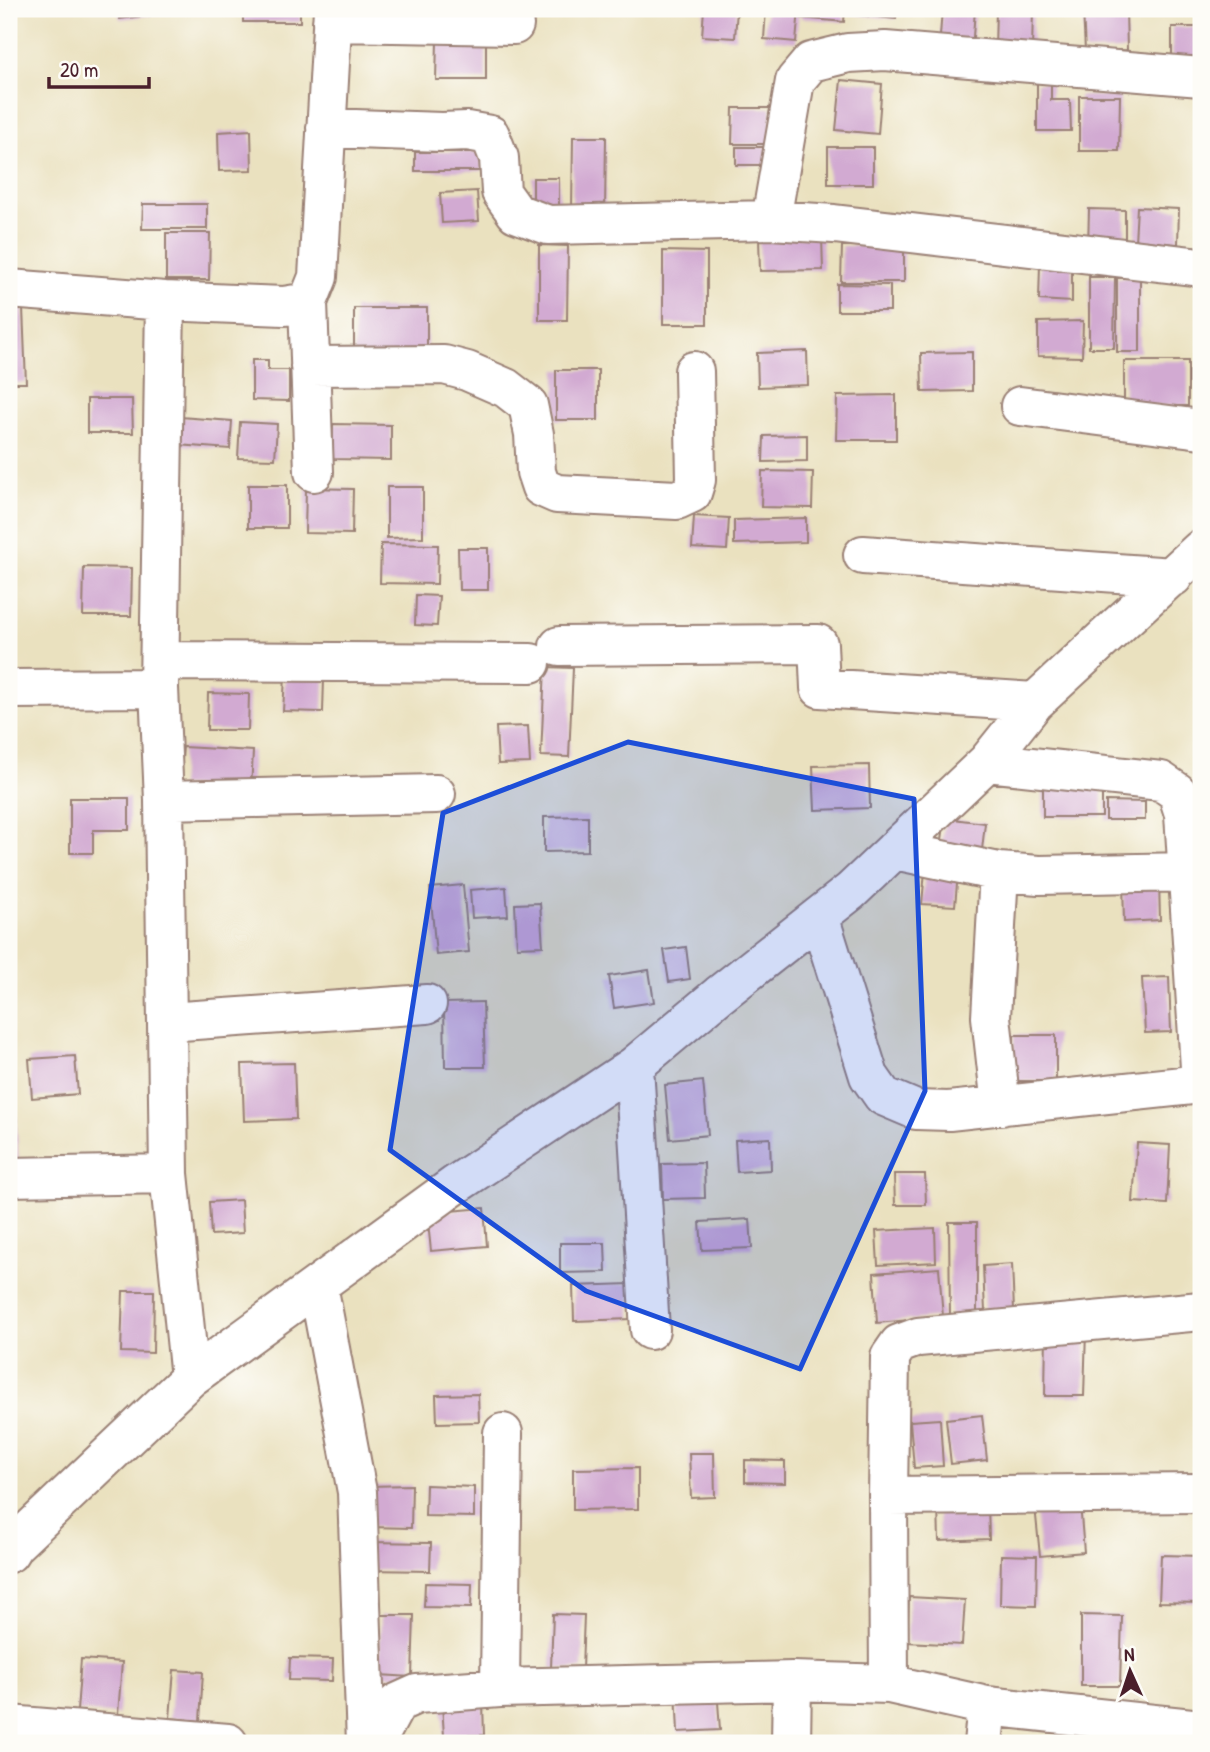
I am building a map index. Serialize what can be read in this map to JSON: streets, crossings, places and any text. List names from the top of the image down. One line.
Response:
{"scale_bar":"20 m","north":"top"}
